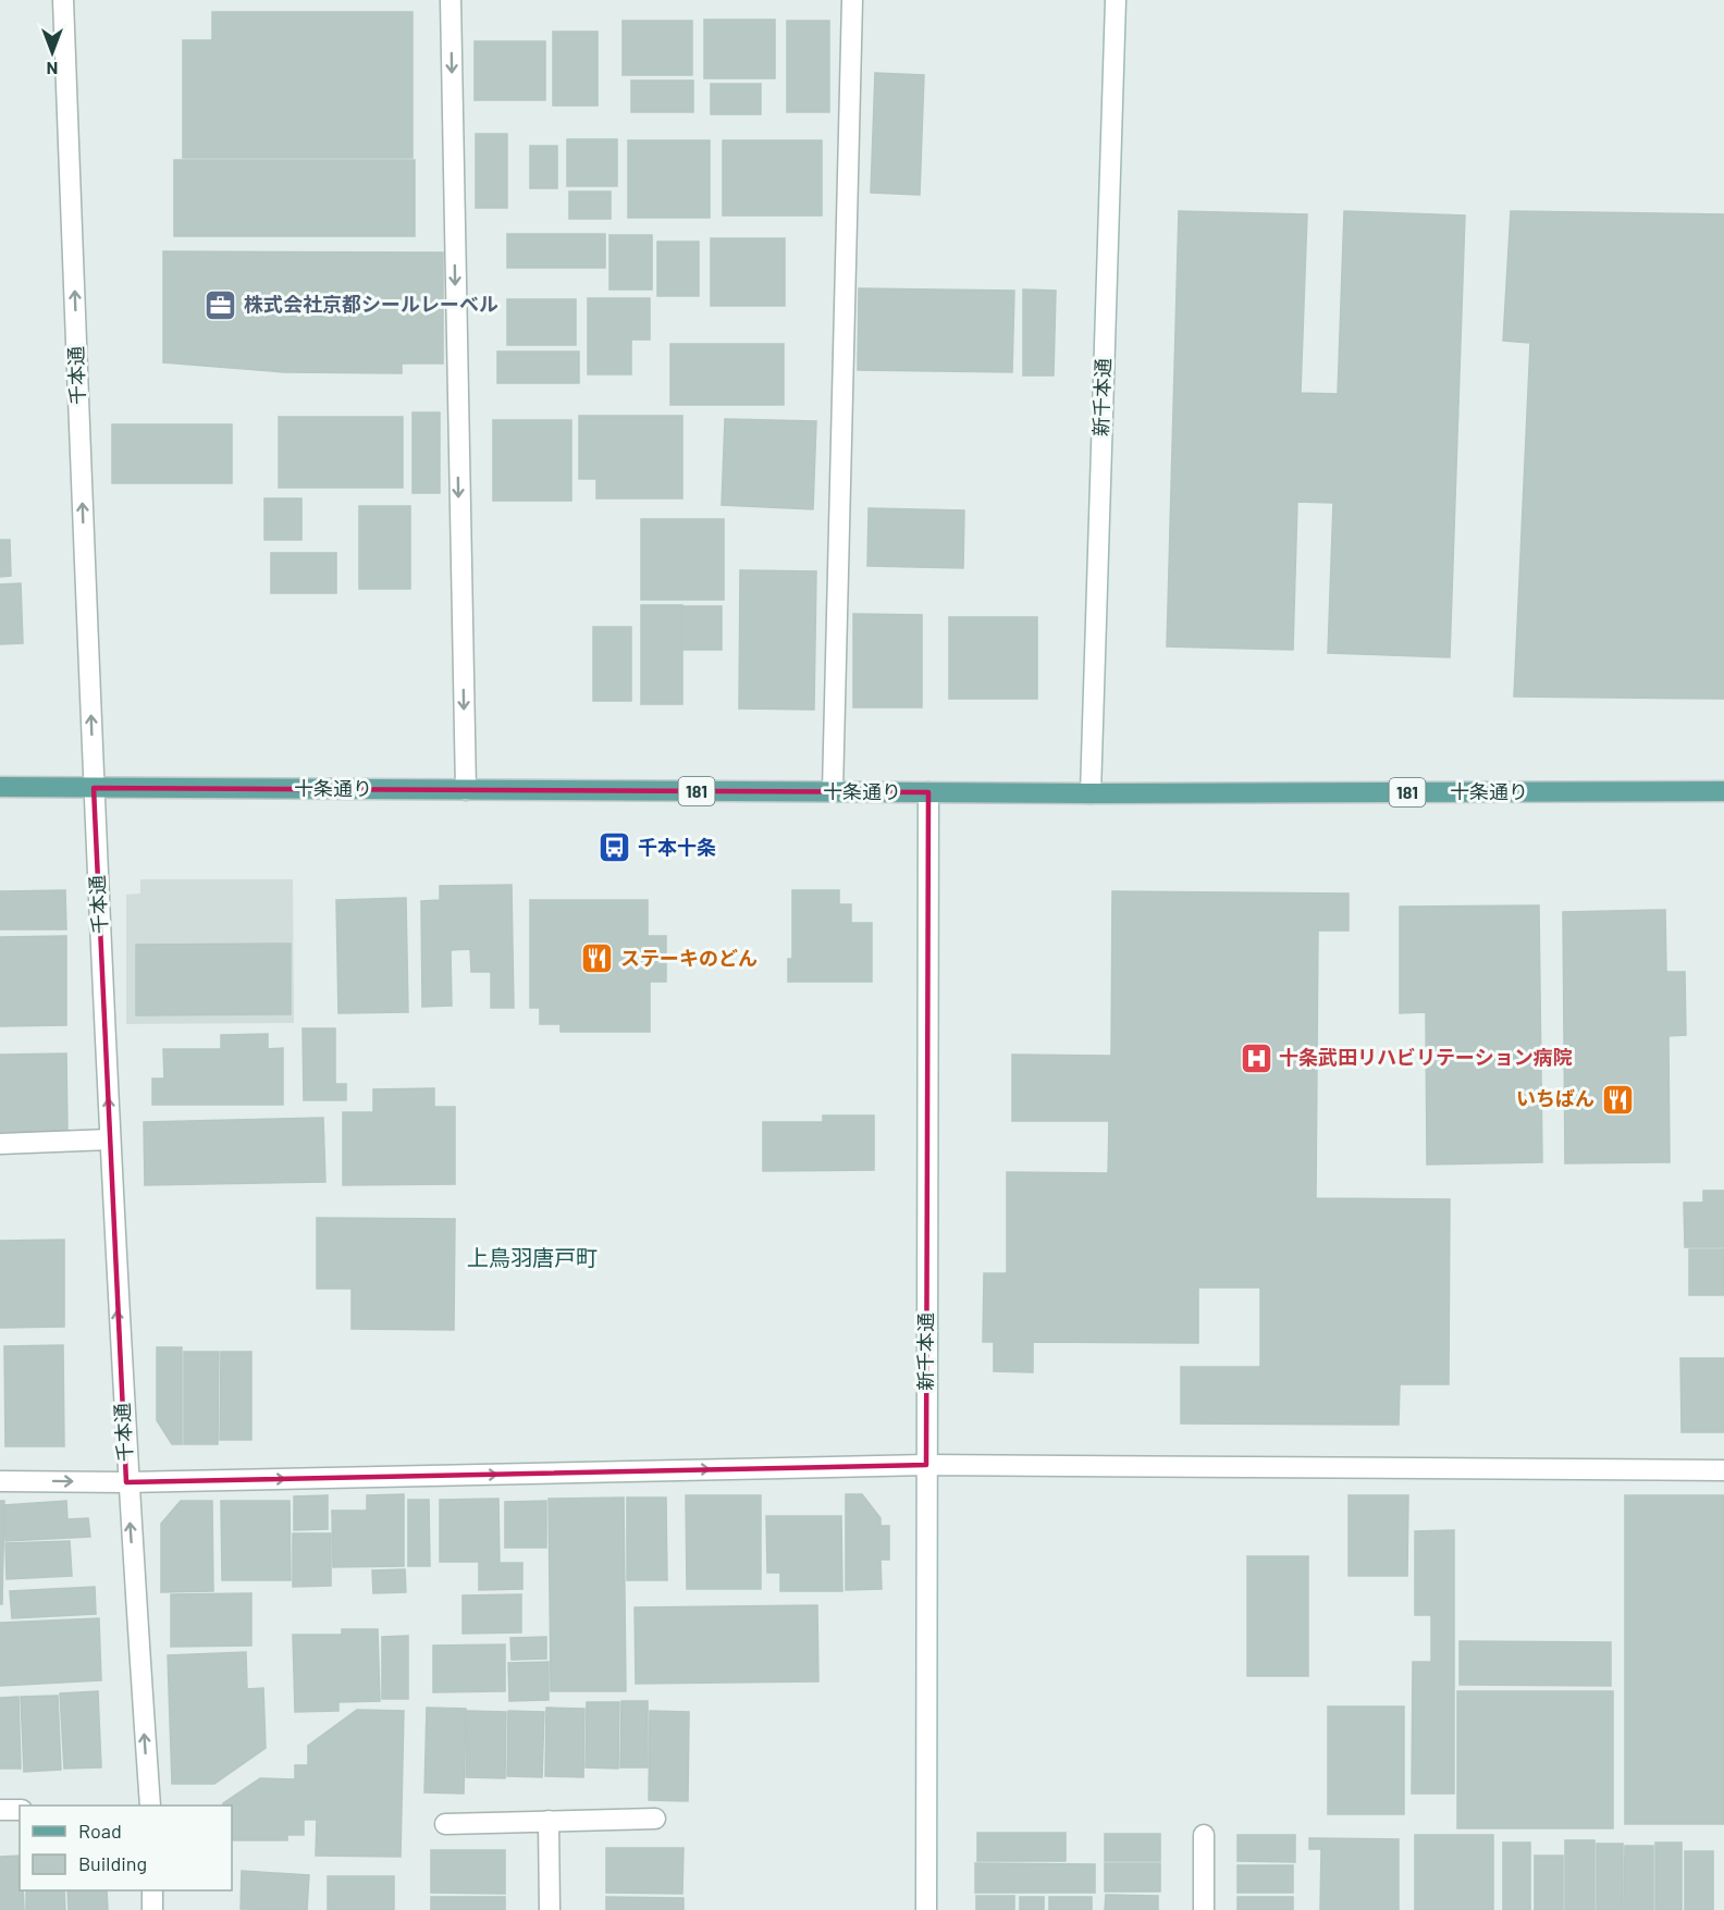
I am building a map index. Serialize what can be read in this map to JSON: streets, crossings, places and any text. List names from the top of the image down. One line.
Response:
{"streets":{"main road":["十条通り","181"],"street":["千本通","新千本通"]},"crossings":[["千本通","十条通り"],["新千本通","十条通り"]],"one_way":["千本通"],"districts":["上鳥羽唐戸町"],"places":{"office":["株式会社京都シールレーベル"],"bus stop":["千本十条"],"restaurant":["ステーキのどん","いちばん"],"hospital":["十条武田リハビリテーション病院"]},"legend":["Road","Building"],"north":"bottom"}
